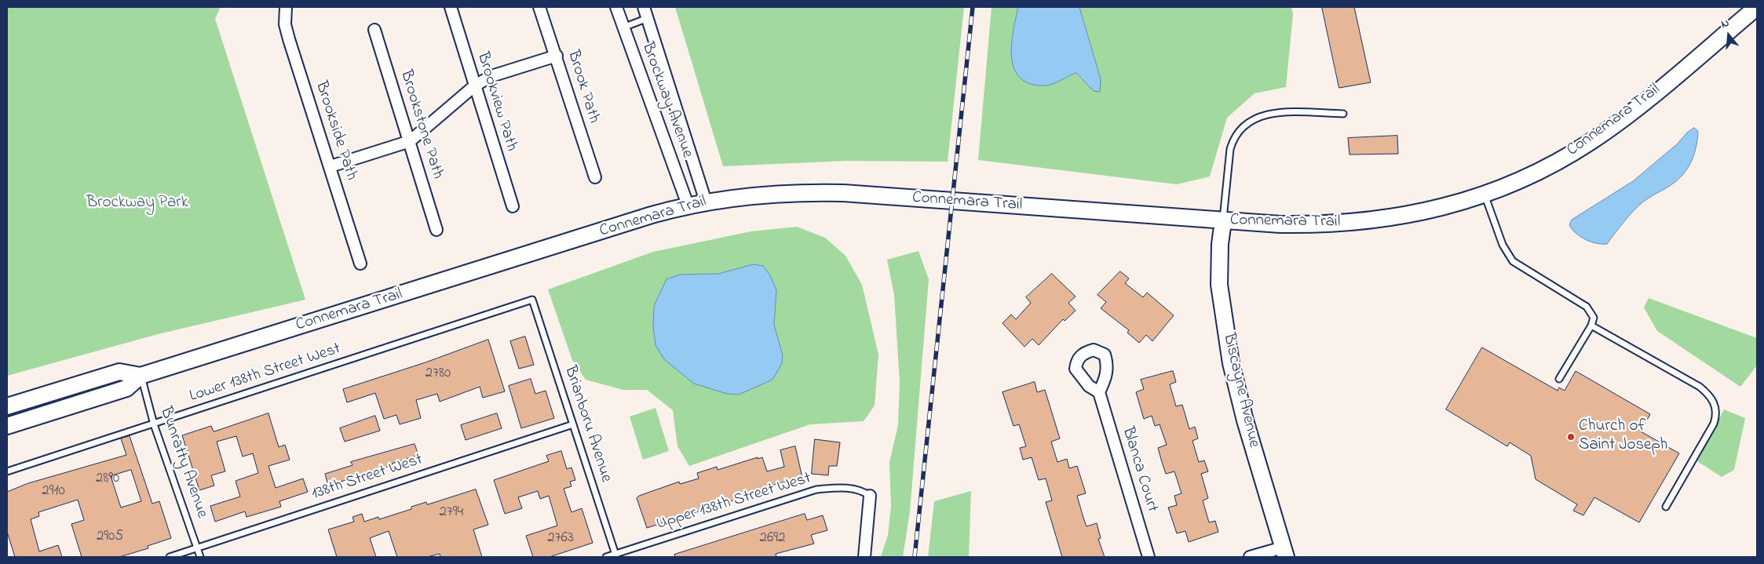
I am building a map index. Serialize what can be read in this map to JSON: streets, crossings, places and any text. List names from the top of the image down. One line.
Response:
{"streets":{"street":["Brook Path","Brockway Avenue","Brookview Path","Connemara Trail","Brookstone Path","Brookside Path","Biscayne Avenue","Blanca Court"],"lane":["Lower 138th Street West","Brianboru Avenue","Bunratty Avenue","138th Street West","Upper 138th Street West"]},"crossings":[["Brockway Avenue","Connemara Trail"],["Connemara Trail","Biscayne Avenue"],["Connemara Trail","Bunratty Avenue"],["Lower 138th Street West","Brianboru Avenue"],["Lower 138th Street West","Bunratty Avenue"],["Brianboru Avenue","138th Street West"],["Brianboru Avenue","Upper 138th Street West"],["Bunratty Avenue","138th Street West"]],"parks":["Brockway Park"],"places":["Church of Saint Joseph"],"house_numbers":["2780","2890","2910","2794","2905","2763","2692"],"north":"top"}
